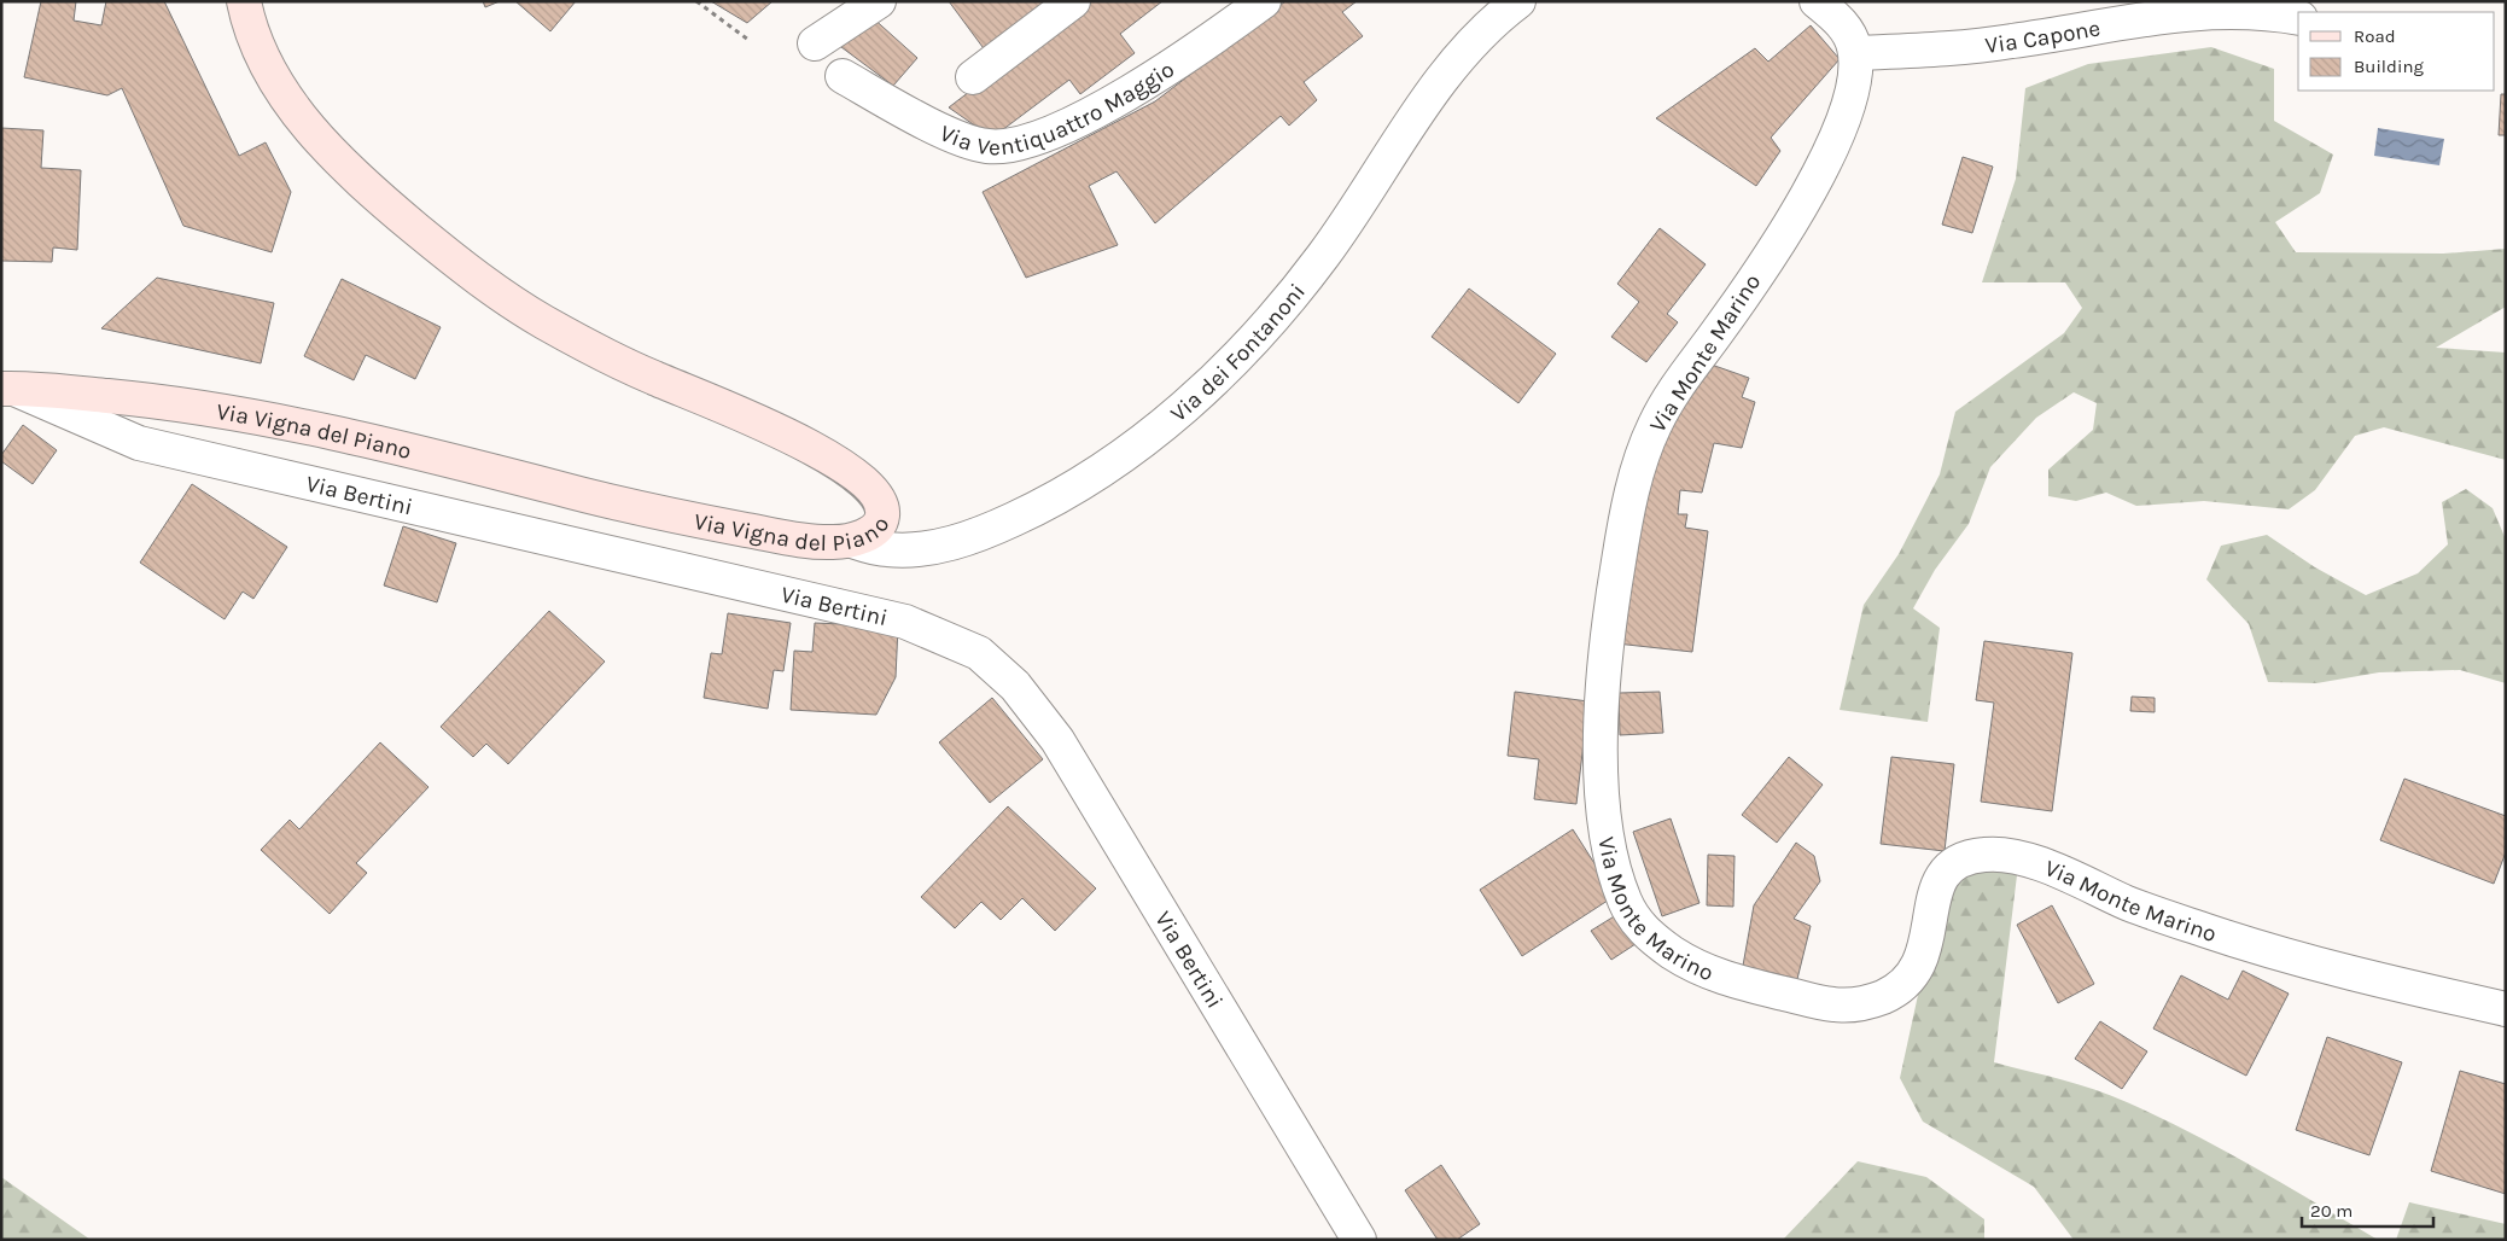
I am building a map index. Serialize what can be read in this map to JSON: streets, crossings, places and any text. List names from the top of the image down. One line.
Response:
{"streets":{"main road":["Via Vigna del Piano"],"street":["Via Capone","Via Ventiquattro Maggio","Via dei Fontanoni","Via Monte Marino","Via Bertini"]},"crossings":[["Via Capone","Via Monte Marino"],["Via dei Fontanoni","Via Vigna del Piano"],["Via Vigna del Piano","Via Bertini"]],"legend":["Road","Building"],"scale_bar":"20 m"}
